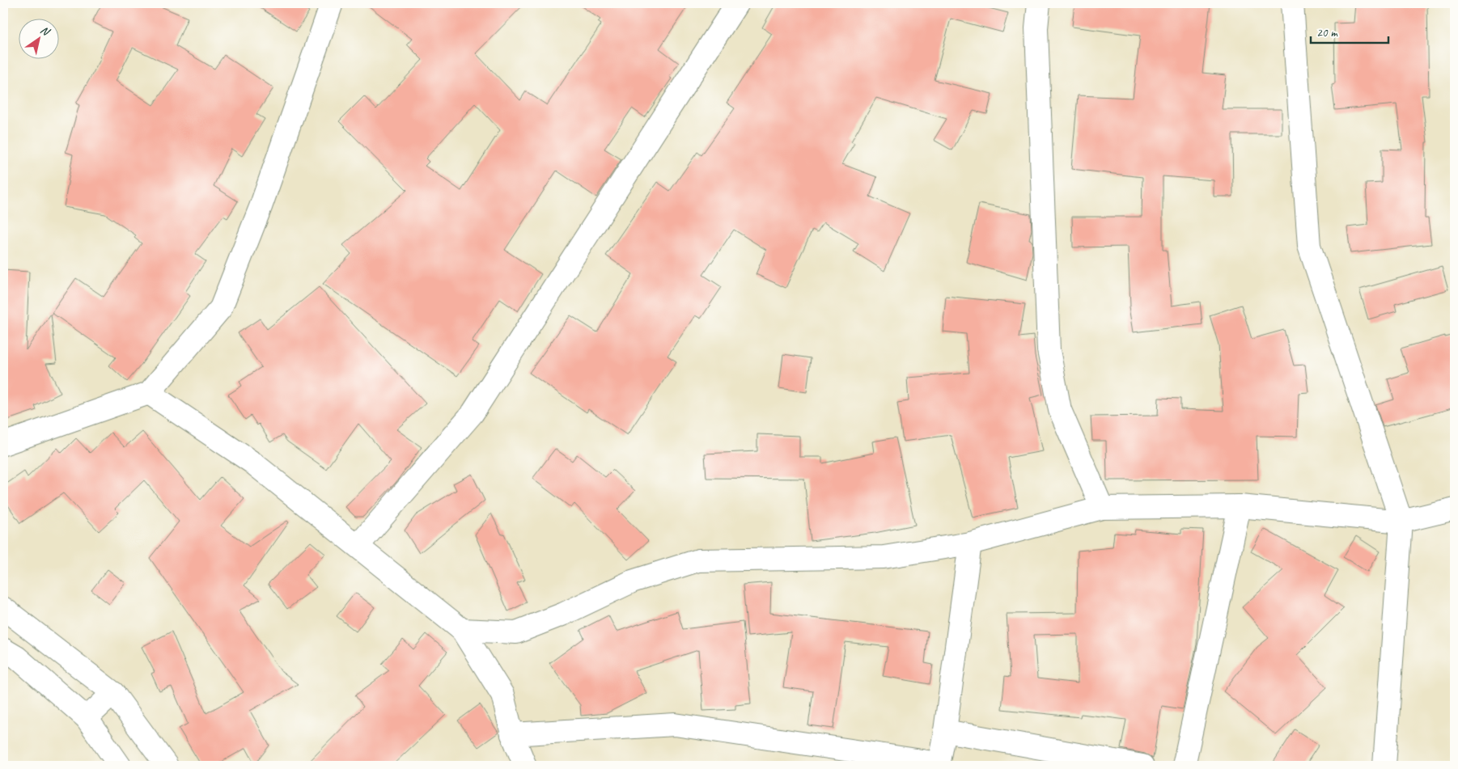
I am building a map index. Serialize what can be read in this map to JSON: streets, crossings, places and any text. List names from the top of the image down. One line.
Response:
{"scale_bar":"20 m","north":"top right"}
